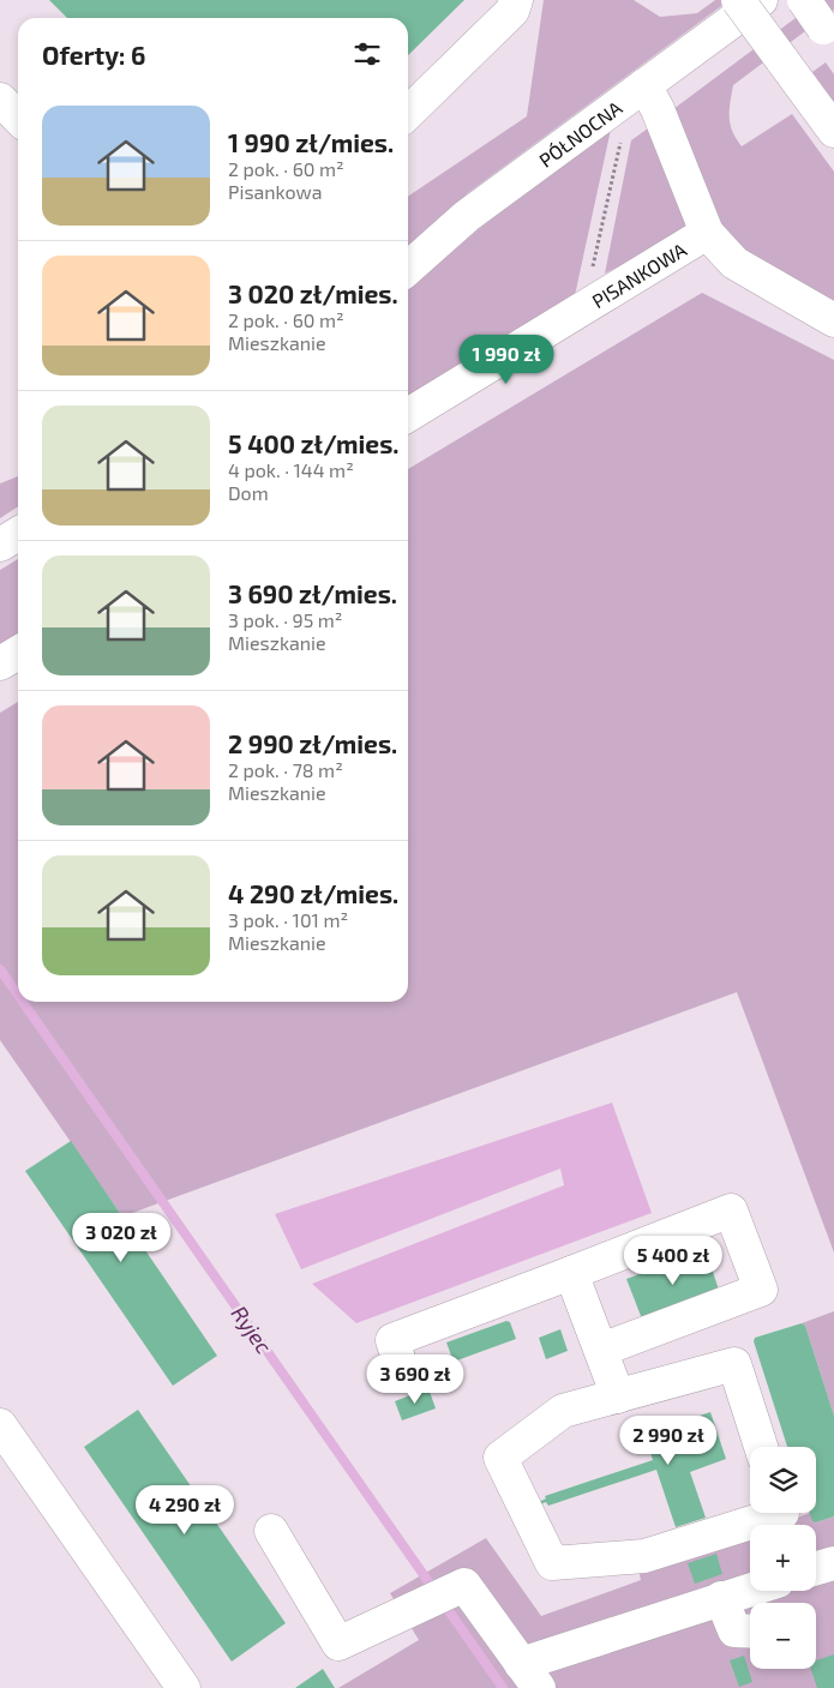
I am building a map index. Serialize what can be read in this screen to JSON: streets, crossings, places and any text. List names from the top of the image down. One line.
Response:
{"streets":{"street":["PÓŁNOCNA","PISANKOWA"]},"crossings":[["PÓŁNOCNA","PISANKOWA"]],"water":["Ryjec"],"page":{"heading":"Oferty: 6","list":[{"name":"1 990 zł/mies.","note":"2 pok. · 60 m² · Pisankowa"},{"name":"3 020 zł/mies.","note":"2 pok. · 60 m² · Mieszkanie"},{"name":"5 400 zł/mies.","note":"4 pok. · 144 m² · Dom"},{"name":"3 690 zł/mies.","note":"3 pok. · 95 m² · Mieszkanie"},{"name":"2 990 zł/mies.","note":"2 pok. · 78 m² · Mieszkanie"},{"name":"4 290 zł/mies.","note":"3 pok. · 101 m² · Mieszkanie"}],"price":["1 990 zł","3 020 zł","5 400 zł","3 690 zł","2 990 zł","4 290 zł"],"map_buttons":["+","−"]}}
